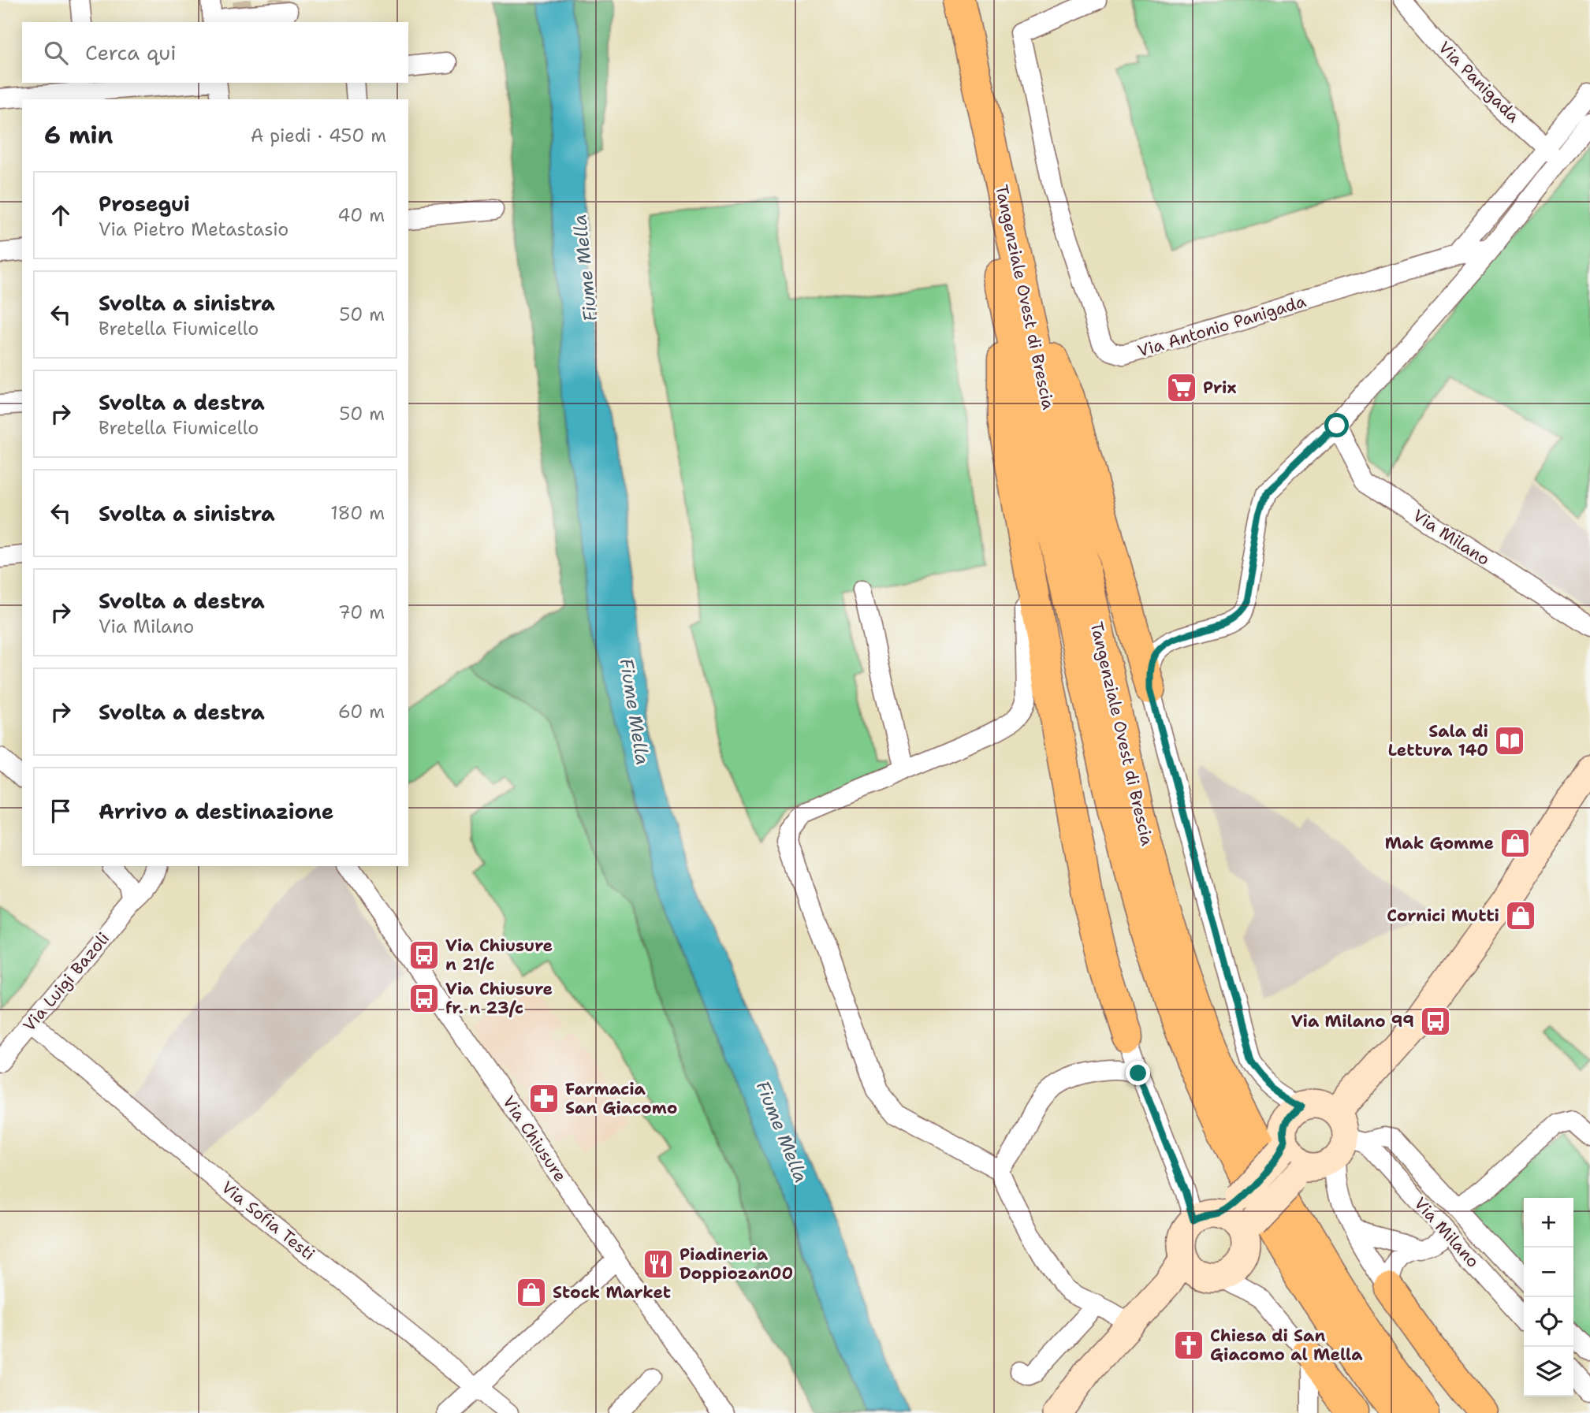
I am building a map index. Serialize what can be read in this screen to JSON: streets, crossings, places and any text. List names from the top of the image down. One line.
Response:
{"streets":{"highway":["Tangenziale Ovest di Brescia"],"main road":["Via Milano"],"street":["Via Panigada","Via Antonio Panigada","Via Luigi Bazoli","Via Chiusure","Via Sofia Testi"]},"crossings":[["Via Luigi Bazoli","Via Sofia Testi"]],"water":["Fiume Mella"],"places":{"supermarket":["Prix"],"library":["Sala di Lettura 140"],"shop":["Mak Gomme","Cornici Mutti","Stock Market"],"bus stop":["Via Chiusure n 21/c","Via Chiusure fr. n 23/c","Via Milano 99"],"pharmacy":["Farmacia San Giacomo"],"restaurant":["Piadineria Doppiozan00"],"church":["Chiesa di San Giacomo al Mella"]},"page":{"search":"Cerca qui","heading":["6 min","A piedi · 450 m"],"list":[["Prosegui","Via Pietro Metastasio","40 m"],["Svolta a sinistra","Bretella Fiumicello","50 m"],["Svolta a destra","Bretella Fiumicello","50 m"],["Svolta a sinistra","180 m"],["Svolta a destra","Via Milano","70 m"],["Svolta a destra","60 m"],"Arrivo a destinazione"],"map_buttons":["+","−"]}}
